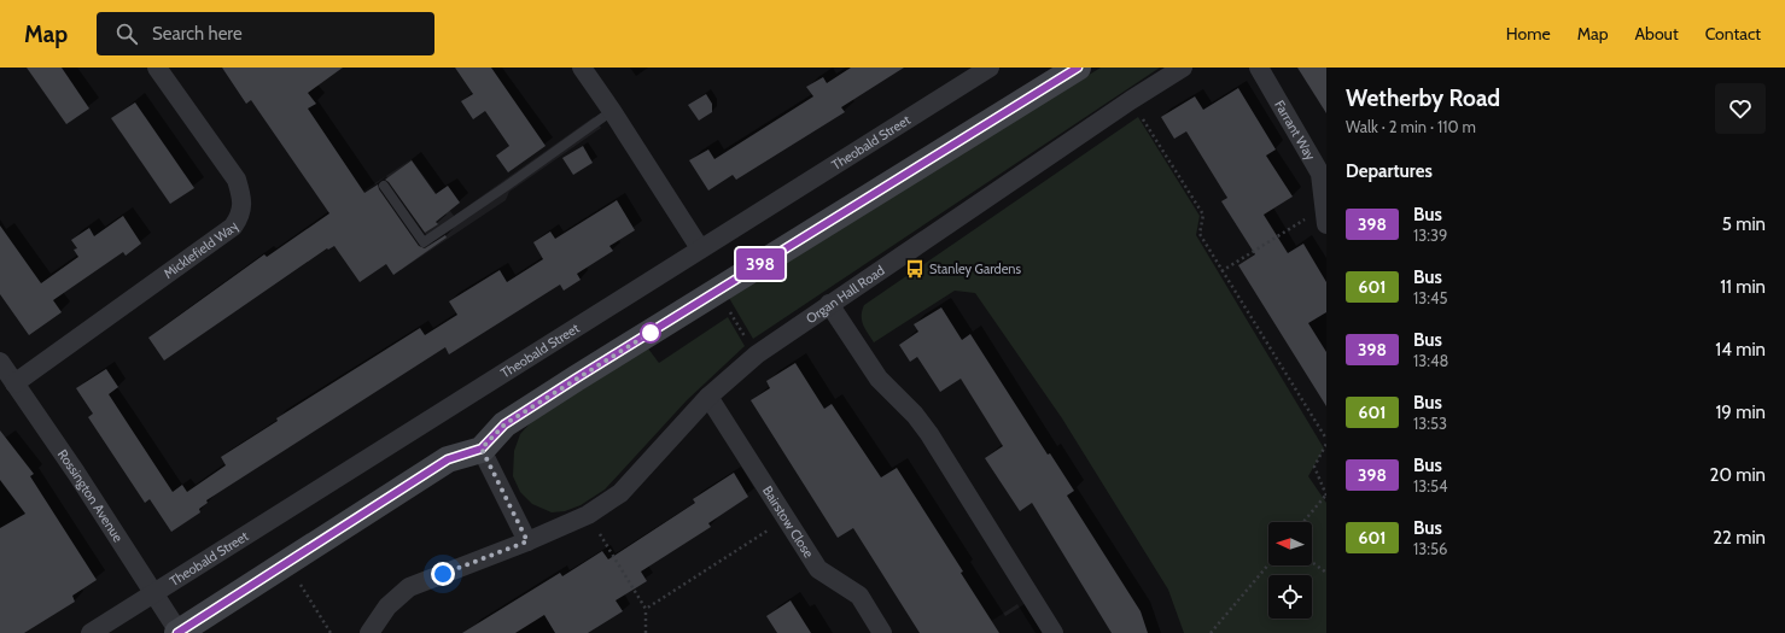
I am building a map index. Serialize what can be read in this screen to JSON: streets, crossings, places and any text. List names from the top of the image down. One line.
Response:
{"streets":{"street":["Farrant Way","Theobald Street","Micklefield Way","Organ Hall Road","Rossington Avenue","Bairstow Close"]},"crossings":[["Theobald Street","Rossington Avenue"],["Micklefield Way","Rossington Avenue"],["Organ Hall Road","Bairstow Close"]],"places":{"bus stop":["Stanley Gardens"]},"lines":["bus line 398"],"north":"left","page":{"header":"Map","search":"Search here","nav":["Home","Map","About","Contact"],"on_map":"398","heading":[["Wetherby Road","Walk · 2 min · 110 m"],"Departures"],"list":[{"mark":"398","name":"Bus","note":"13:39","value":"5 min"},{"mark":"601","name":"Bus","note":"13:45","value":"11 min"},{"mark":"398","name":"Bus","note":"13:48","value":"14 min"},{"mark":"601","name":"Bus","note":"13:53","value":"19 min"},{"mark":"398","name":"Bus","note":"13:54","value":"20 min"},{"mark":"601","name":"Bus","note":"13:56","value":"22 min"}]}}
